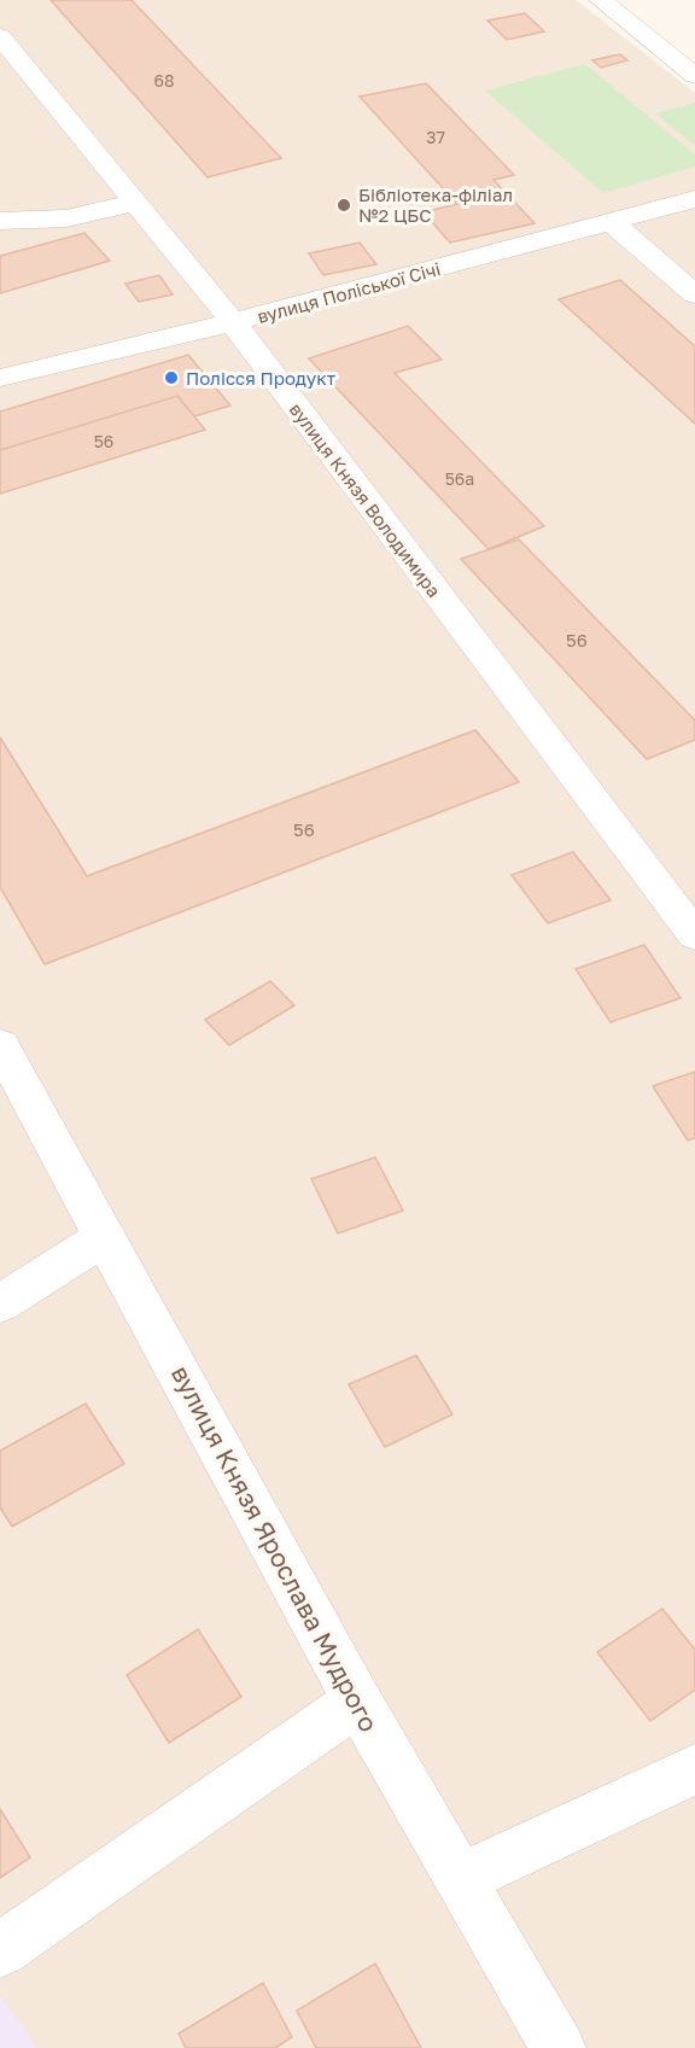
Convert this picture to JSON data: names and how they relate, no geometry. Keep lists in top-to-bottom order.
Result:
{
  "streets": {
    "street": ["вулиця Поліської Січі", "вулиця Князя Володимира", "вулиця Князя Ярослава Мудрого"]
  },
  "crossings": [
    ["вулиця Поліської Січі", "вулиця Князя Володимира"]
  ],
  "places": ["Бібліотека-філіал №2 ЦБС", "Полісся Продукт"],
  "house_numbers": [
    "68",
    "37",
    "56",
    "56а",
    "56",
    "56"
  ]
}
